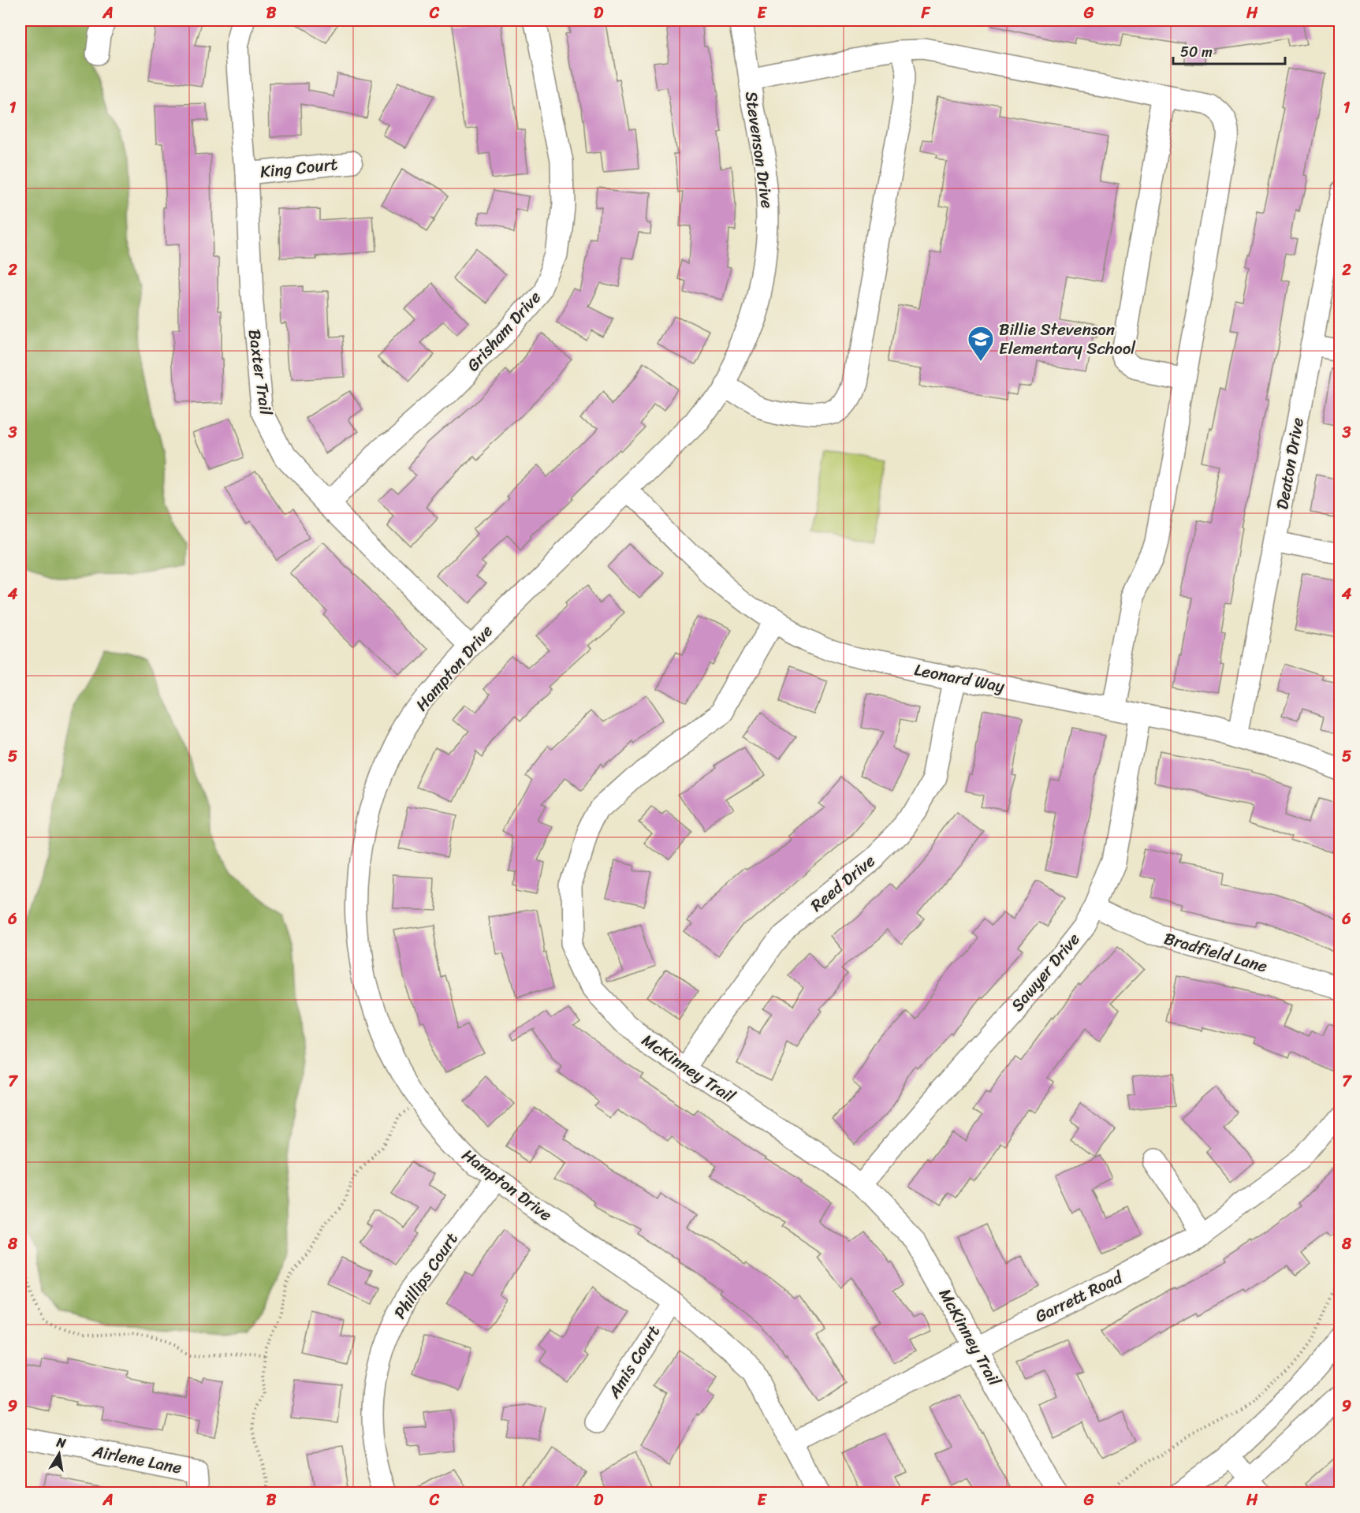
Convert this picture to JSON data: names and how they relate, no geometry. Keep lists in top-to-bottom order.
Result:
{
  "streets": {
    "street": [
      "Stevenson Drive",
      "King Court",
      "Grisham Drive",
      "Baxter Trail",
      "Deaton Drive",
      "Hampton Drive",
      "Leonard Way",
      "Reed Drive",
      "Bradfield Lane",
      "Sawyer Drive",
      "McKinney Trail",
      "Phillips Court",
      "Garrett Road",
      "Amis Court",
      "Airlene Lane"
    ]
  },
  "crossings": [
    ["Stevenson Drive", "Hampton Drive"],
    ["Stevenson Drive", "Leonard Way"],
    ["King Court", "Baxter Trail"],
    ["Grisham Drive", "Baxter Trail"],
    ["Baxter Trail", "Hampton Drive"],
    ["Deaton Drive", "Leonard Way"],
    ["Hampton Drive", "Leonard Way"],
    ["Hampton Drive", "Phillips Court"],
    ["Hampton Drive", "Garrett Road"],
    ["Hampton Drive", "Amis Court"],
    ["Leonard Way", "Reed Drive"],
    ["Leonard Way", "Sawyer Drive"],
    ["Leonard Way", "McKinney Trail"],
    ["Reed Drive", "McKinney Trail"],
    ["Bradfield Lane", "Sawyer Drive"],
    ["Sawyer Drive", "McKinney Trail"],
    ["McKinney Trail", "Garrett Road"]
  ],
  "places": {
    "school or university": ["Billie Stevenson Elementary School"]
  },
  "scale_bar": "50 m",
  "north": "top",
  "grid": {
    "columns": [
      "A",
      "B",
      "C",
      "D",
      "E",
      "F",
      "G",
      "H"
    ],
    "rows": [
      "1",
      "2",
      "3",
      "4",
      "5",
      "6",
      "7",
      "8",
      "9"
    ]
  }
}
